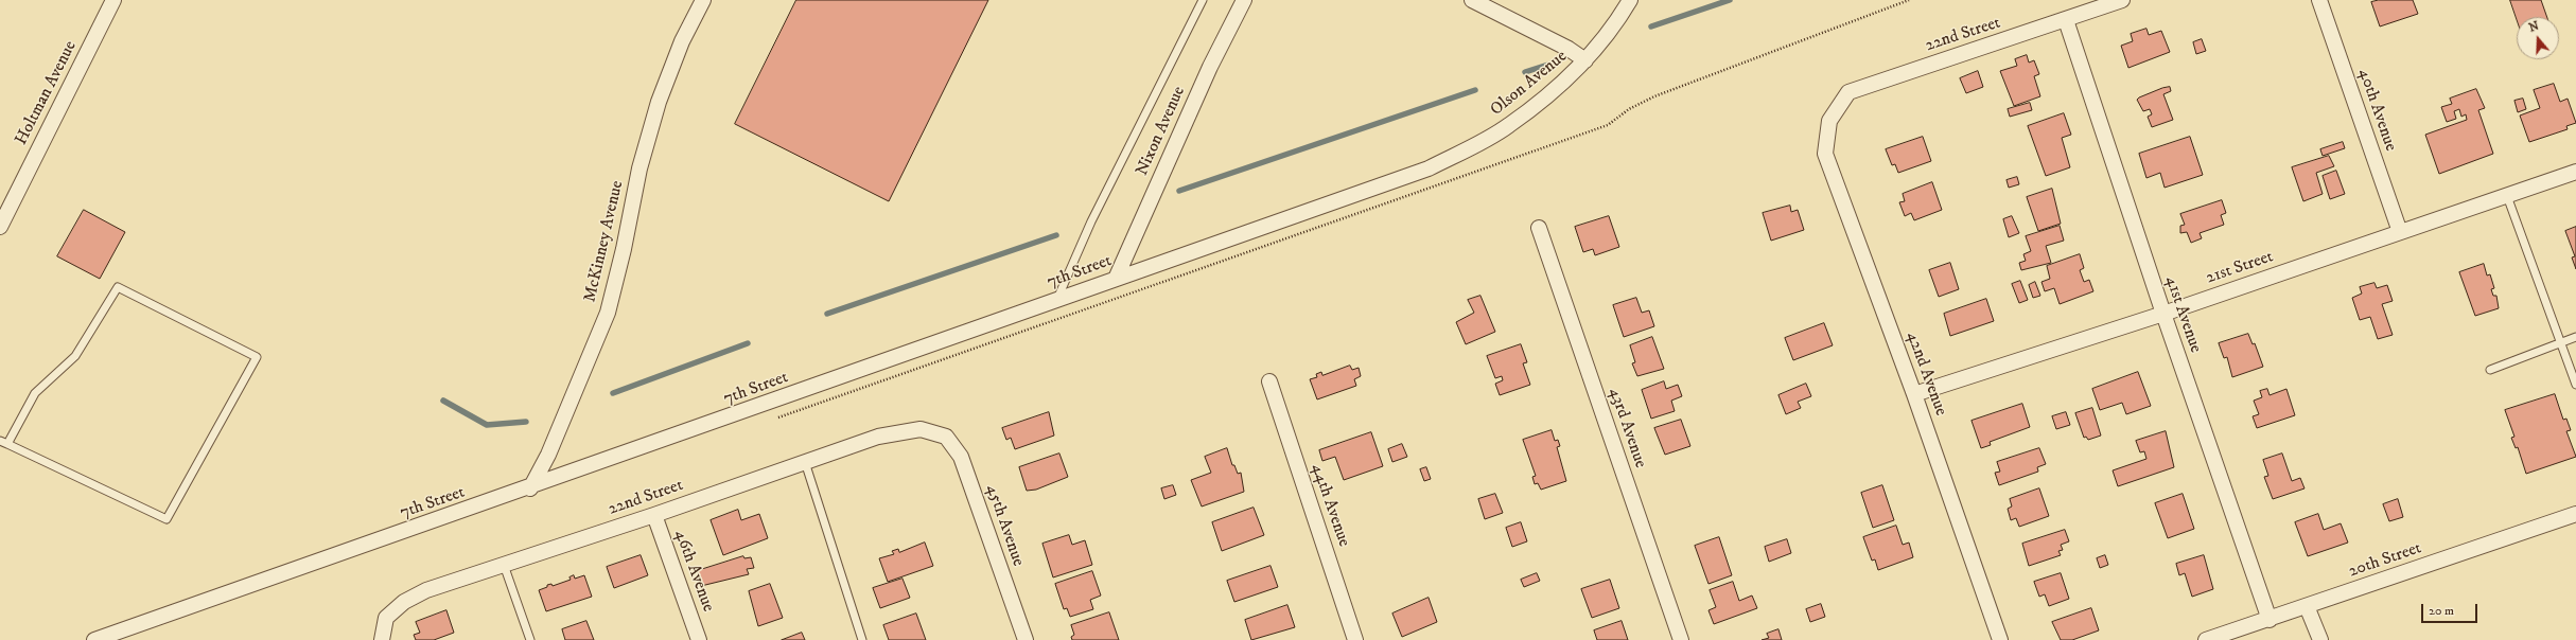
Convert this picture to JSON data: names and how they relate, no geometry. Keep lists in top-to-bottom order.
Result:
{
  "streets": {
    "street": [
      "22nd Street",
      "Olson Avenue",
      "Holtman Avenue",
      "40th Avenue",
      "Nixon Avenue",
      "McKinney Avenue",
      "21st Street",
      "7th Street",
      "41st Avenue",
      "42nd Avenue",
      "43rd Avenue",
      "44th Avenue",
      "45th Avenue",
      "20th Street",
      "46th Avenue"
    ]
  },
  "crossings": [
    ["22nd Street", "41st Avenue"],
    ["22nd Street", "42nd Avenue"],
    ["22nd Street", "45th Avenue"],
    ["22nd Street", "46th Avenue"],
    ["Olson Avenue", "7th Street"],
    ["40th Avenue", "21st Street"],
    ["Nixon Avenue", "7th Street"],
    ["McKinney Avenue", "7th Street"],
    ["21st Street", "41st Avenue"],
    ["21st Street", "42nd Avenue"],
    ["41st Avenue", "20th Street"]
  ],
  "scale_bar": "20 m",
  "north": "top"
}
